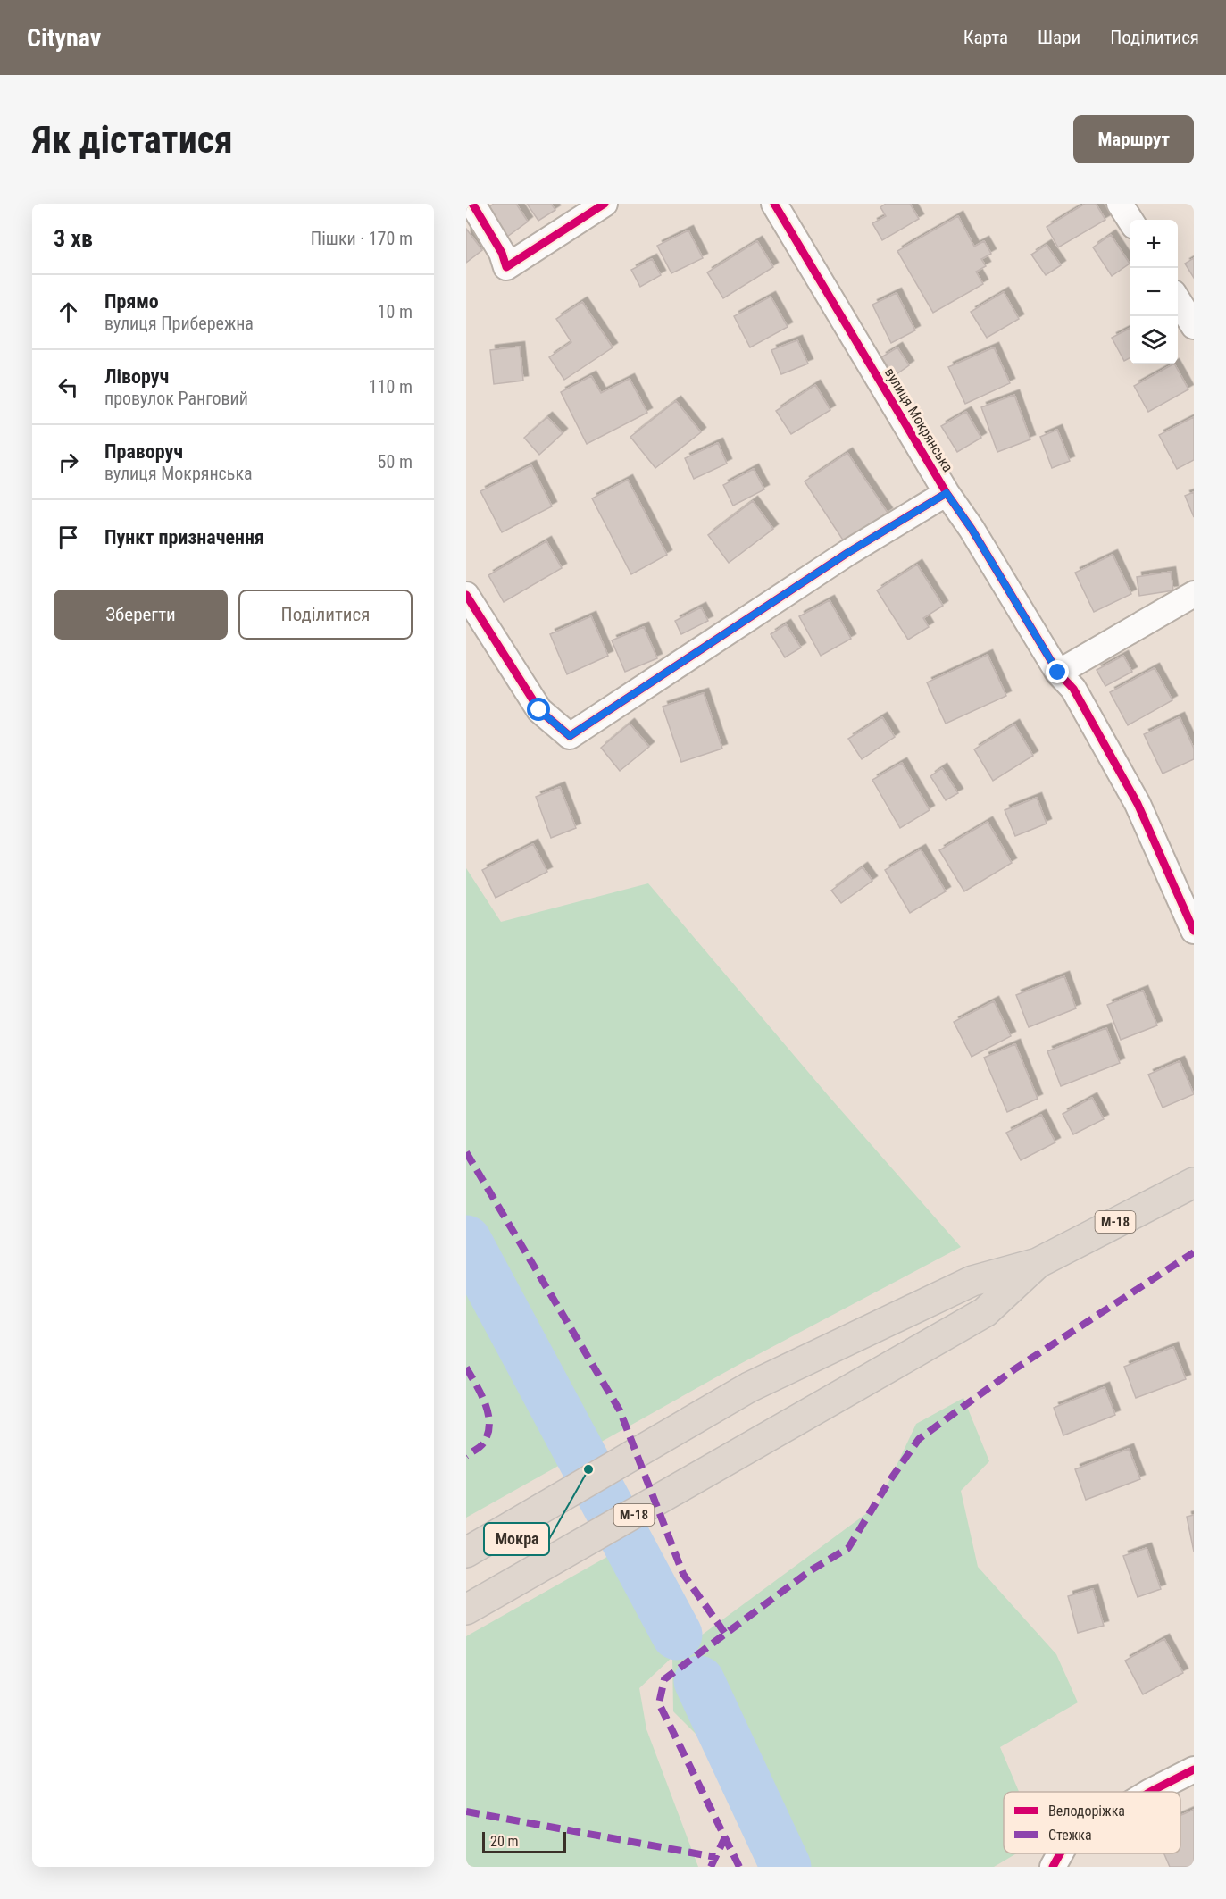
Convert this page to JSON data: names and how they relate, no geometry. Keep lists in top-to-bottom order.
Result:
{
  "streets": {
    "highway": ["М-18"],
    "street": ["вулиця Мокрянська"]
  },
  "places": ["Мокра"],
  "legend": ["Велодоріжка", "Стежка"],
  "scale_bar": "20 m",
  "page": {
    "header": "Citynav",
    "nav": ["Карта", "Шари", "Поділитися"],
    "buttons": [
      "Маршрут",
      ["Зберегти", "Поділитися"]
    ],
    "title": "Як дістатися",
    "heading": ["3 хв", "Пішки · 170 m"],
    "map_buttons": ["+", "−"],
    "list": [
      ["Прямо", "вулиця Прибережна", "10 m"],
      ["Ліворуч", "провулок Ранговий", "110 m"],
      ["Праворуч", "вулиця Мокрянська", "50 m"],
      "Пункт призначення"
    ],
    "scale": "20 m"
  }
}
